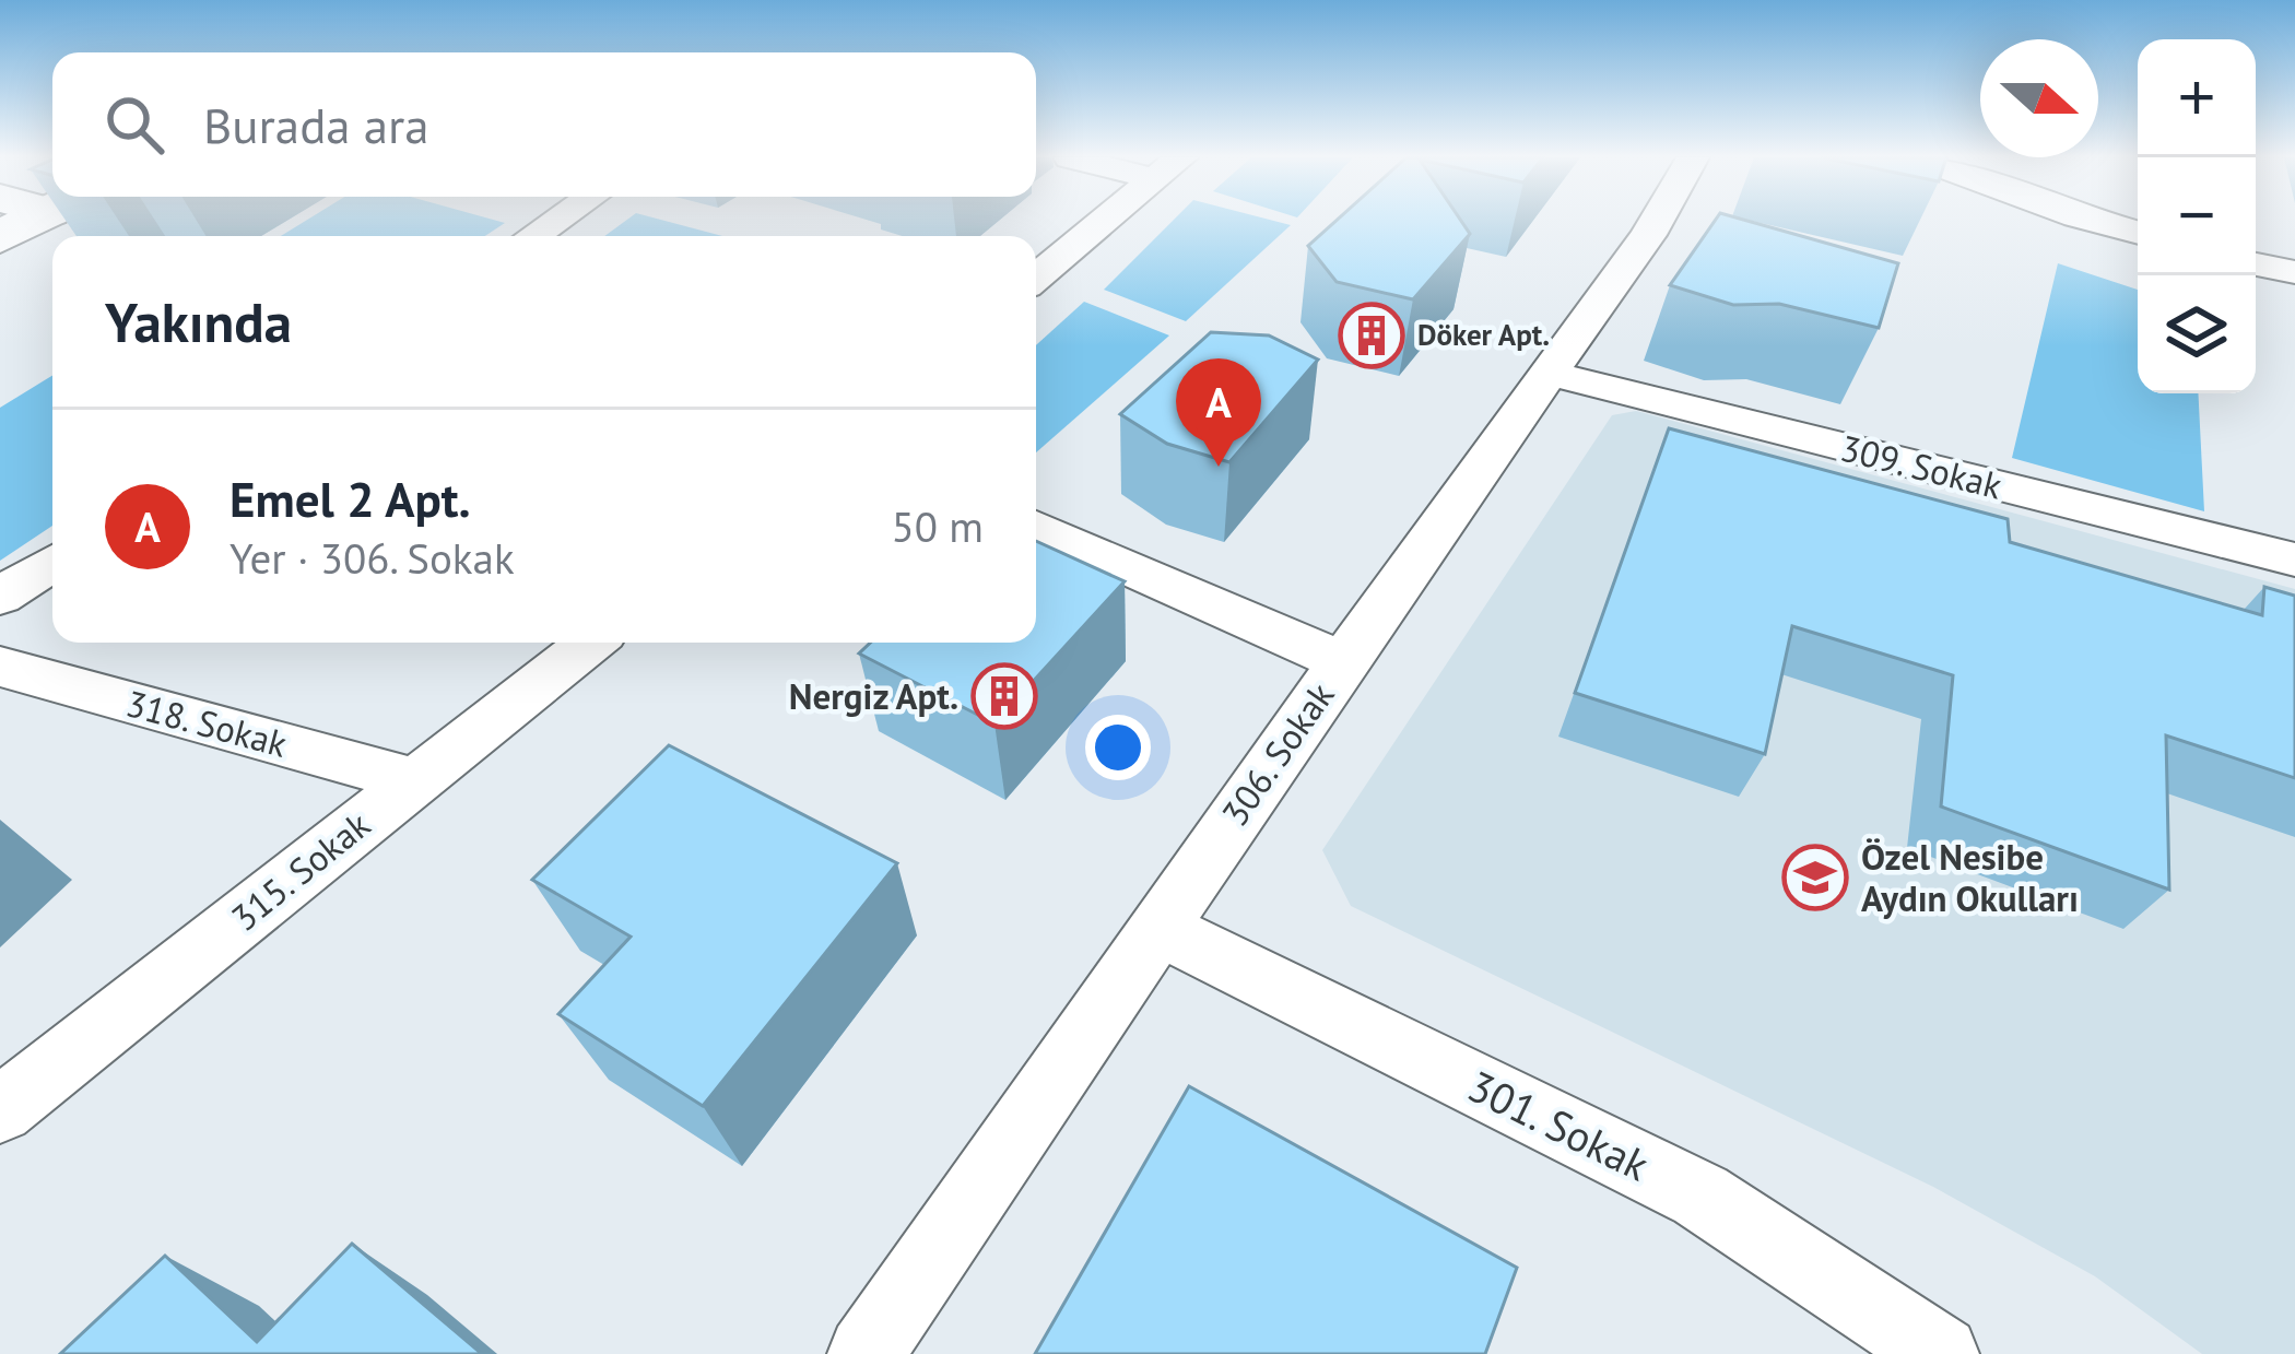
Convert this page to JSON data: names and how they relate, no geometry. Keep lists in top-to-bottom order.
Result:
{
  "streets": {
    "street": [
      "309. Sokak",
      "318. Sokak",
      "306. Sokak",
      "315. Sokak",
      "301. Sokak"
    ]
  },
  "crossings": [
    ["309. Sokak", "306. Sokak"],
    ["318. Sokak", "315. Sokak"],
    ["306. Sokak", "301. Sokak"]
  ],
  "places": {
    "building": ["Döker Apt.", "Nergiz Apt."],
    "school or university": ["Özel Nesibe Aydın Okulları"]
  },
  "north": "right",
  "page": {
    "map_buttons": ["+", "−"],
    "search": "Burada ara",
    "heading": "Yakında",
    "pins": "A",
    "list": [
      {
        "mark": "A",
        "name": "Emel 2 Apt.",
        "note": "Yer · 306. Sokak",
        "value": "50 m"
      }
    ]
  }
}
